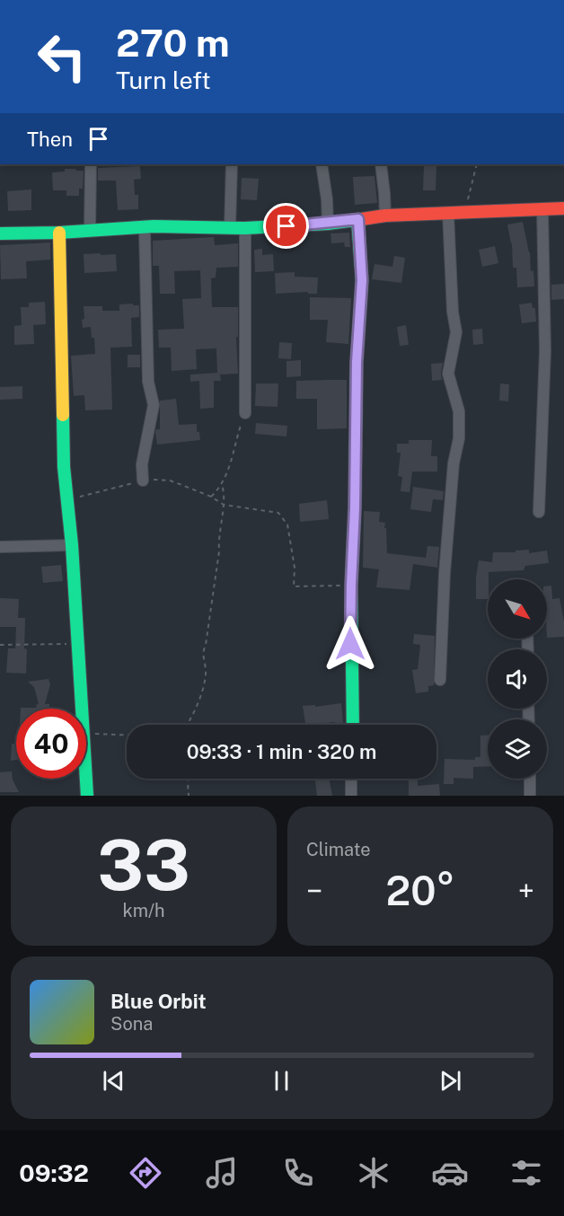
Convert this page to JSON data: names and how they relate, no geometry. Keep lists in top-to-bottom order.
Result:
{
  "north": "bottom right",
  "page": {
    "turn": ["270 m", "Turn left"],
    "then": "Then",
    "limit": "40",
    "trip": "09:33 · 1 min · 320 m",
    "tile": [
      ["33", "km/h"],
      "Climate"
    ],
    "heat": ["−", "20°", "+"],
    "song": ["Blue Orbit", "Sona"],
    "tabs": "09:32"
  }
}
